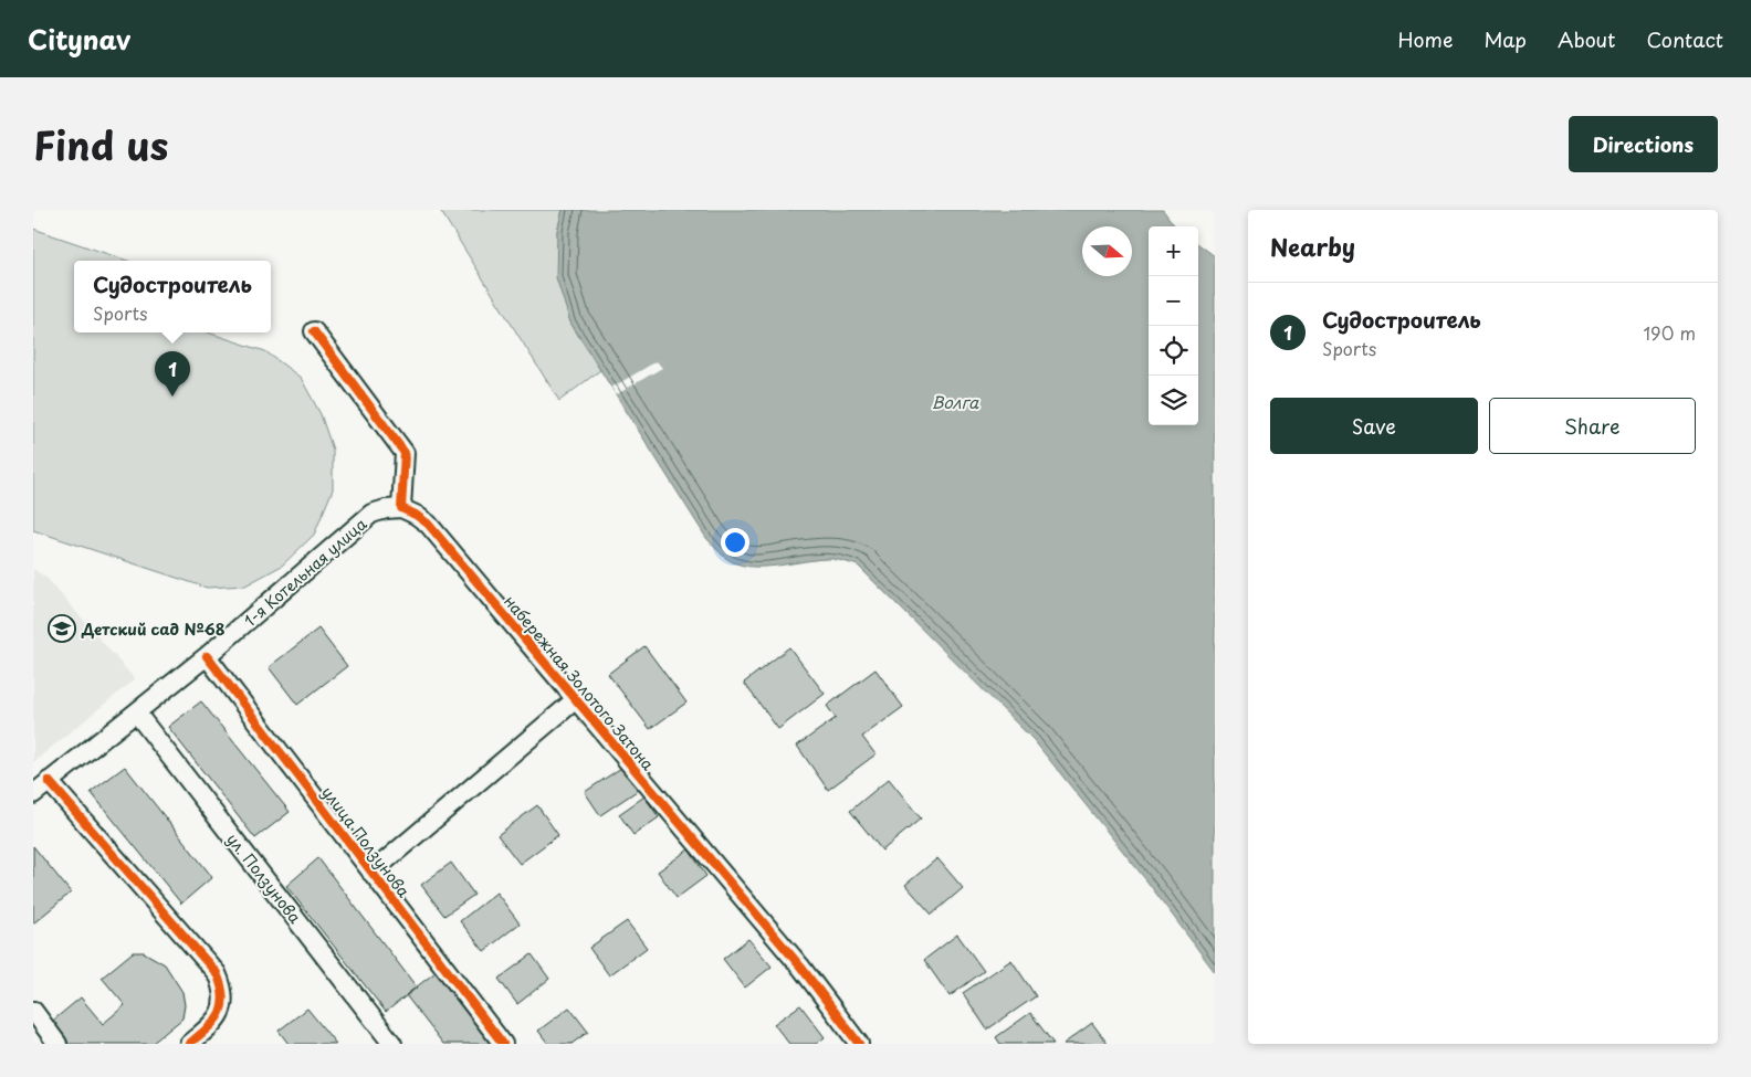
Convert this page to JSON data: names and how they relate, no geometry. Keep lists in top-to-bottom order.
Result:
{
  "streets": {
    "street": [
      "1-я Котельная улица",
      "набережная Золотого Затона",
      "улица Ползунова",
      "ул. Ползунова"
    ]
  },
  "crossings": [
    ["1-я Котельная улица", "набережная Золотого Затона"],
    ["1-я Котельная улица", "улица Ползунова"],
    ["1-я Котельная улица", "ул. Ползунова"]
  ],
  "water": ["Волга"],
  "places": {
    "school or university": ["Детский сад №68"]
  },
  "north": "right",
  "page": {
    "header": "Citynav",
    "nav": [
      "Home",
      "Map",
      "About",
      "Contact"
    ],
    "title": "Find us",
    "buttons": [
      "Directions",
      ["Save", "Share"]
    ],
    "heading": "Nearby",
    "map_buttons": ["+", "−"],
    "popup": ["Судостроитель", "Sports"],
    "list": [
      {
        "mark": "1",
        "name": "Судостроитель",
        "note": "Sports",
        "value": "190 m"
      }
    ],
    "pins": "1"
  }
}
